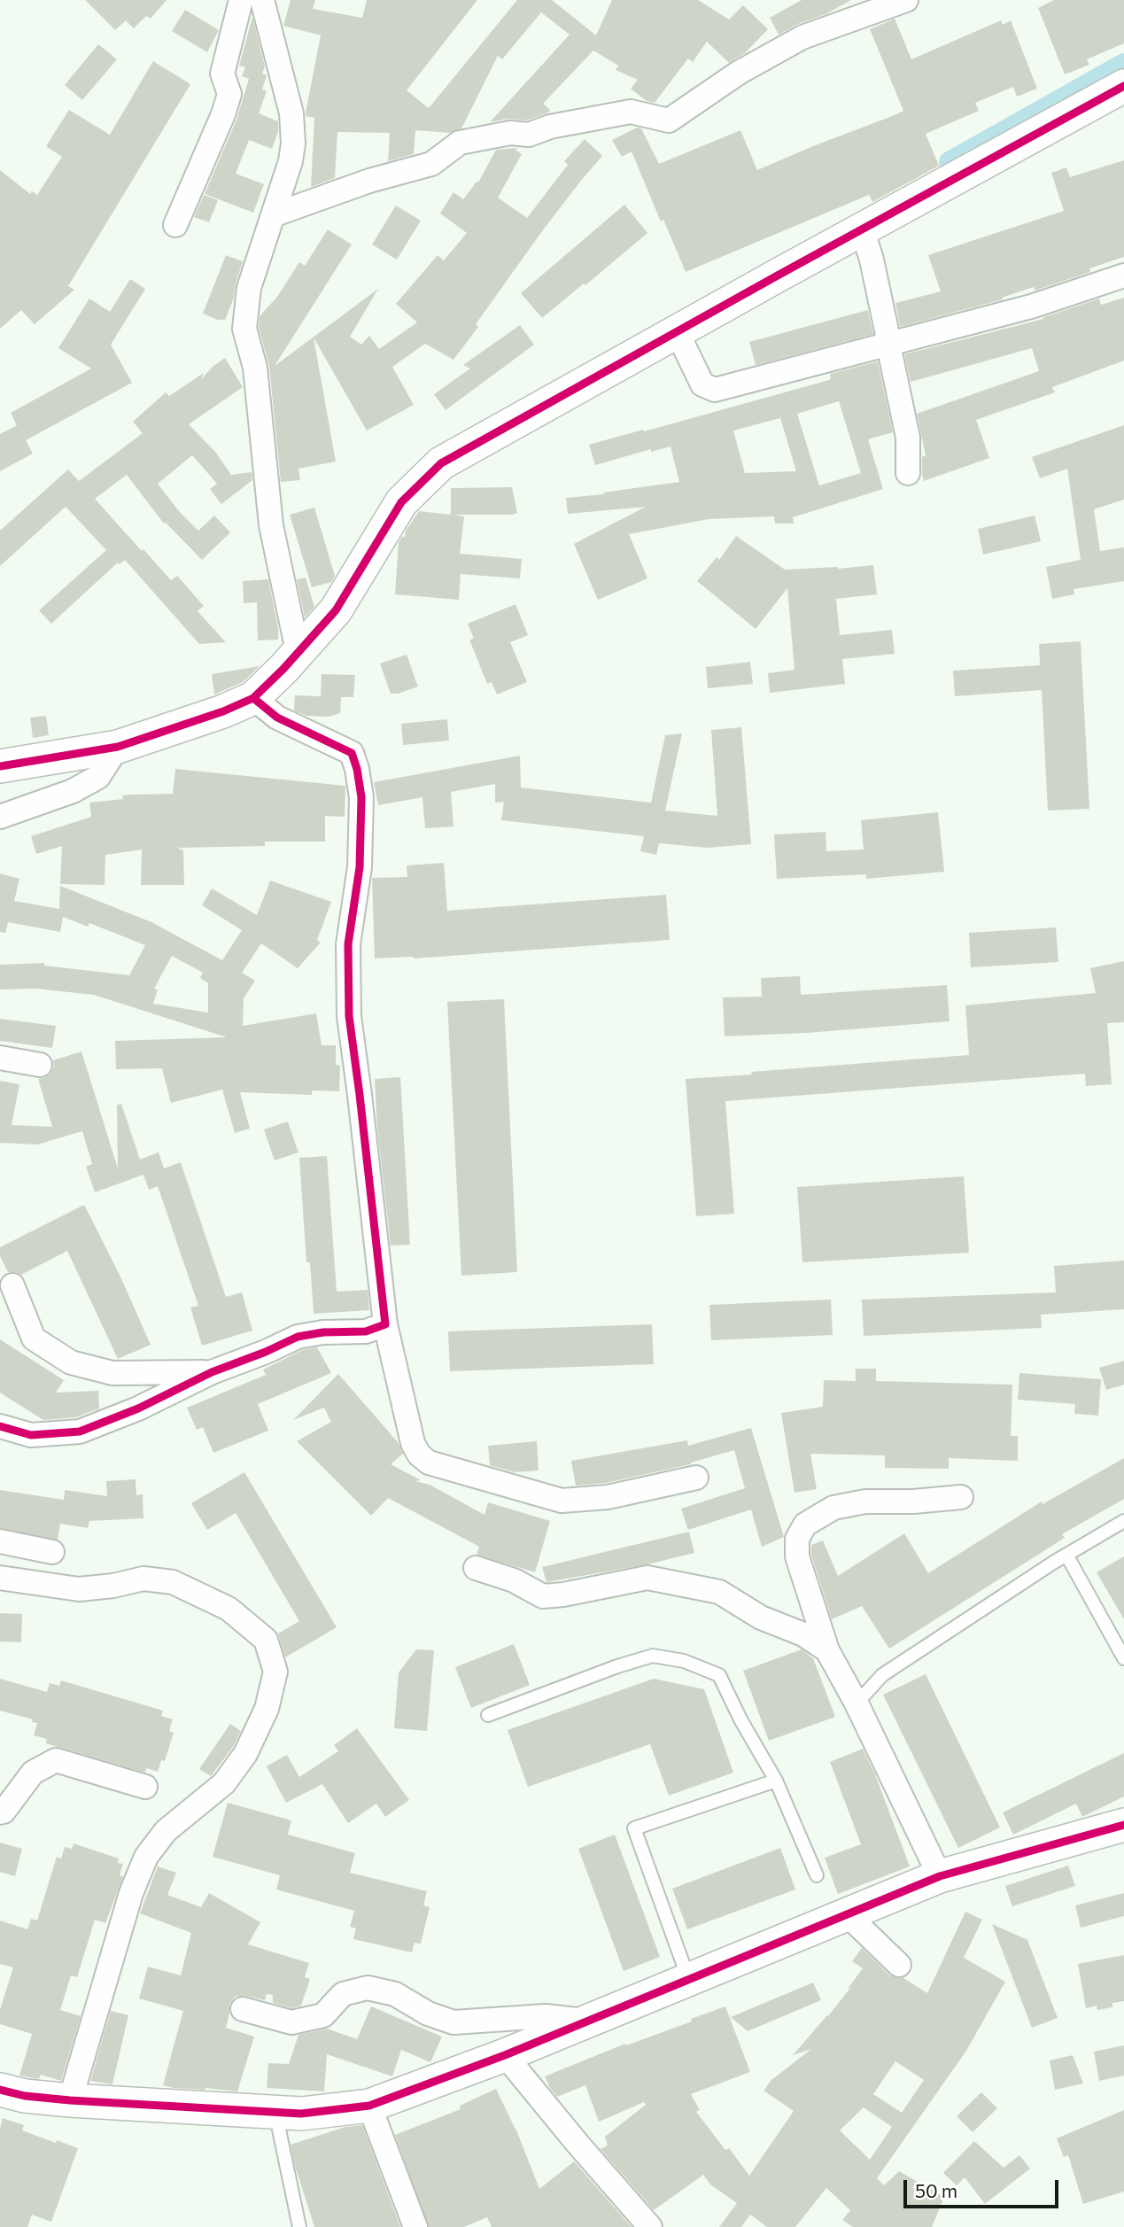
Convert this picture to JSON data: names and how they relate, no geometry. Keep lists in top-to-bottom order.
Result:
{
  "scale_bar": "50 m"
}
